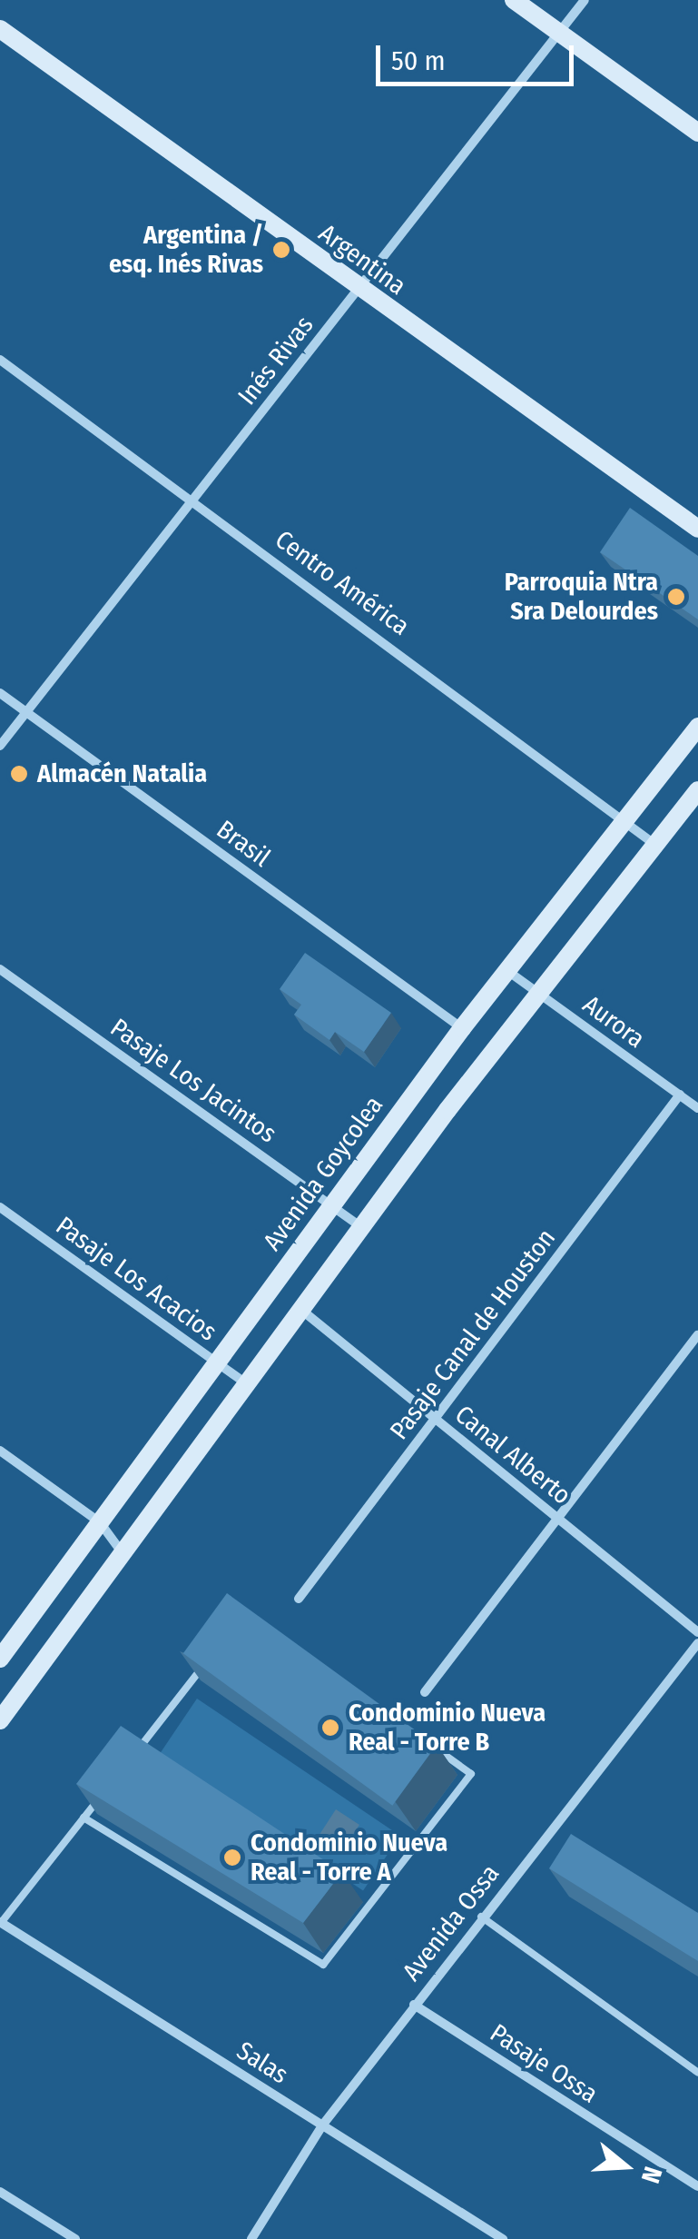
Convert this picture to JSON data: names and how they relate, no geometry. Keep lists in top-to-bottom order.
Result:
{
  "streets": {
    "street": [
      "Argentina",
      "Inés Rivas",
      "Centro América",
      "Brasil",
      "Aurora",
      "Pasaje Los Jacintos",
      "Avenida Goycolea",
      "Pasaje Los Acacios",
      "Pasaje Canal de Houston",
      "Canal Alberto",
      "Avenida Ossa",
      "Salas",
      "Pasaje Ossa"
    ]
  },
  "crossings": [
    ["Argentina", "Inés Rivas"],
    ["Inés Rivas", "Centro América"],
    ["Inés Rivas", "Brasil"],
    ["Centro América", "Avenida Goycolea"],
    ["Brasil", "Avenida Goycolea"],
    ["Aurora", "Avenida Goycolea"],
    ["Aurora", "Pasaje Canal de Houston"],
    ["Pasaje Los Jacintos", "Avenida Goycolea"],
    ["Avenida Goycolea", "Pasaje Los Acacios"],
    ["Pasaje Canal de Houston", "Canal Alberto"],
    ["Avenida Ossa", "Salas"],
    ["Avenida Ossa", "Pasaje Ossa"]
  ],
  "places": [
    "Argentina / esq. Inés Rivas",
    "Parroquia Ntra Sra Delourdes",
    "Almacén Natalia",
    "Condominio Nueva Real - Torre B",
    "Condominio Nueva Real - Torre A"
  ],
  "scale_bar": "50 m",
  "north": "right"
}
